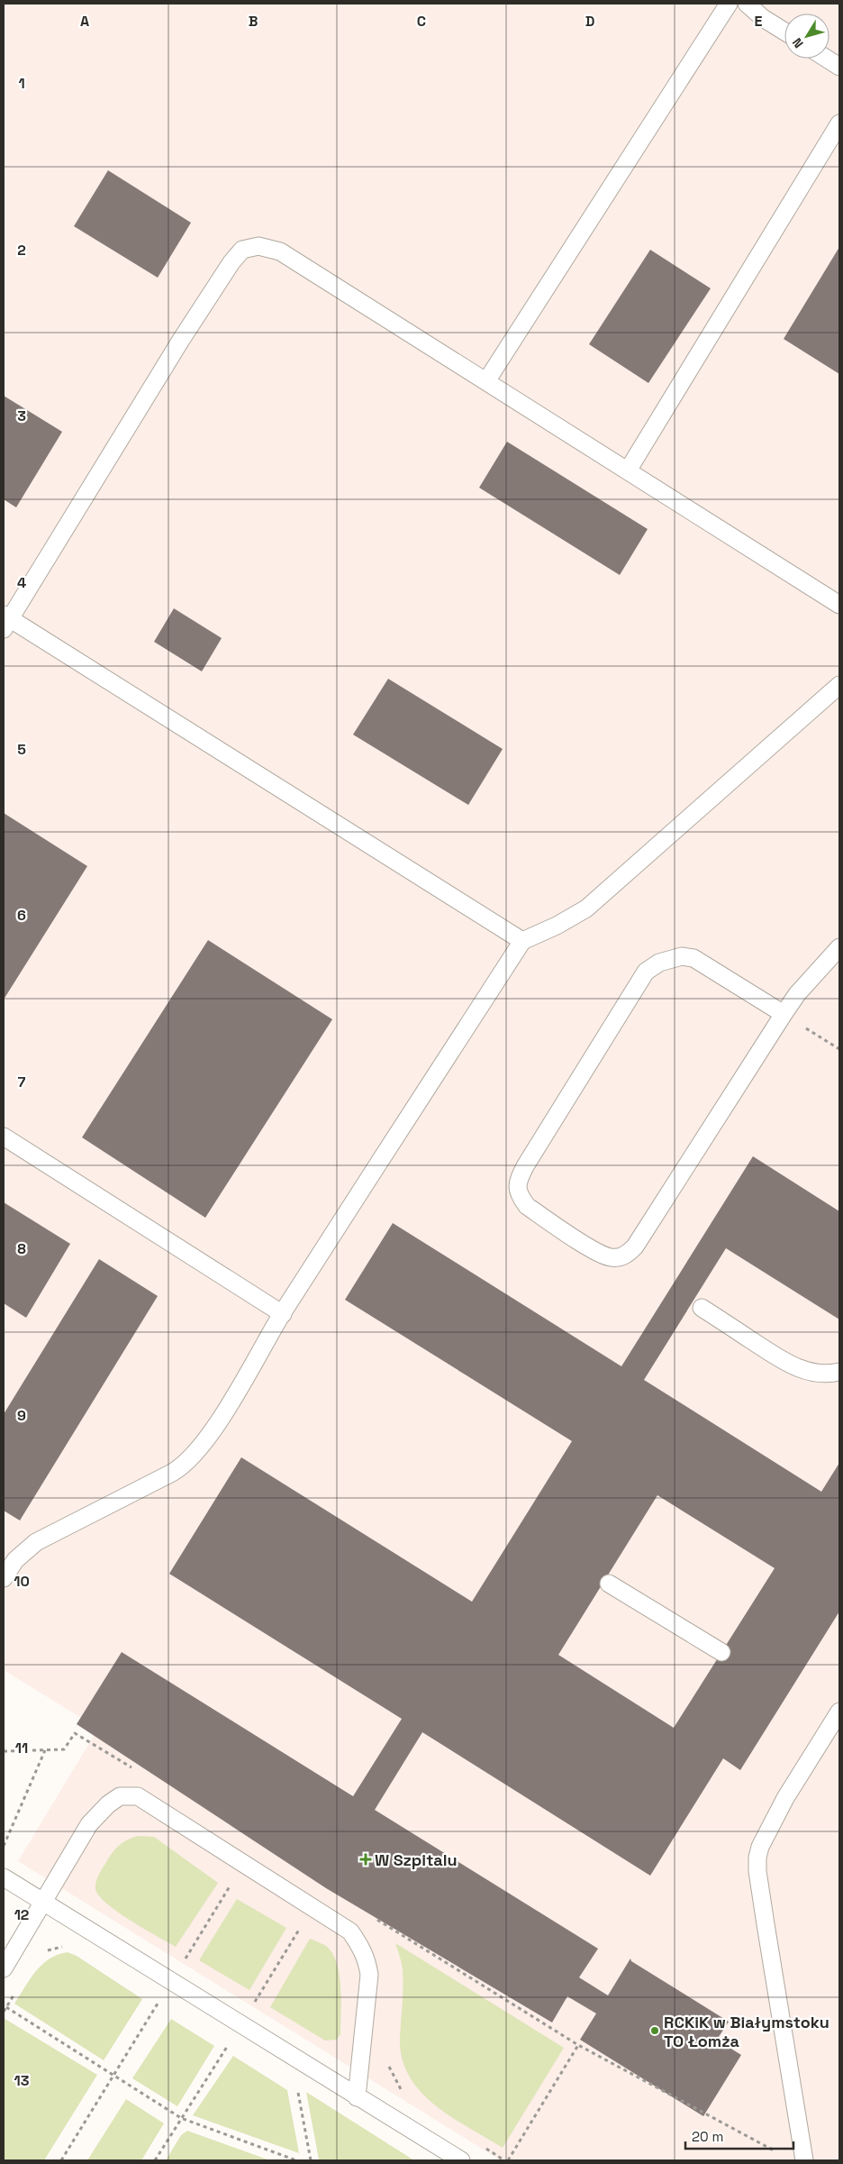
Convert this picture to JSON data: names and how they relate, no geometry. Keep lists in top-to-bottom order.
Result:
{
  "places": {
    "health": ["W Szpitalu"],
    "other": ["RCKiK w Białymstoku TO Łomża"]
  },
  "scale_bar": "20 m",
  "north": "bottom left",
  "grid": {
    "columns": [
      "A",
      "B",
      "C",
      "D",
      "E"
    ],
    "rows": [
      "1",
      "2",
      "3",
      "4",
      "5",
      "6",
      "7",
      "8",
      "9",
      "10",
      "11",
      "12",
      "13"
    ]
  }
}
